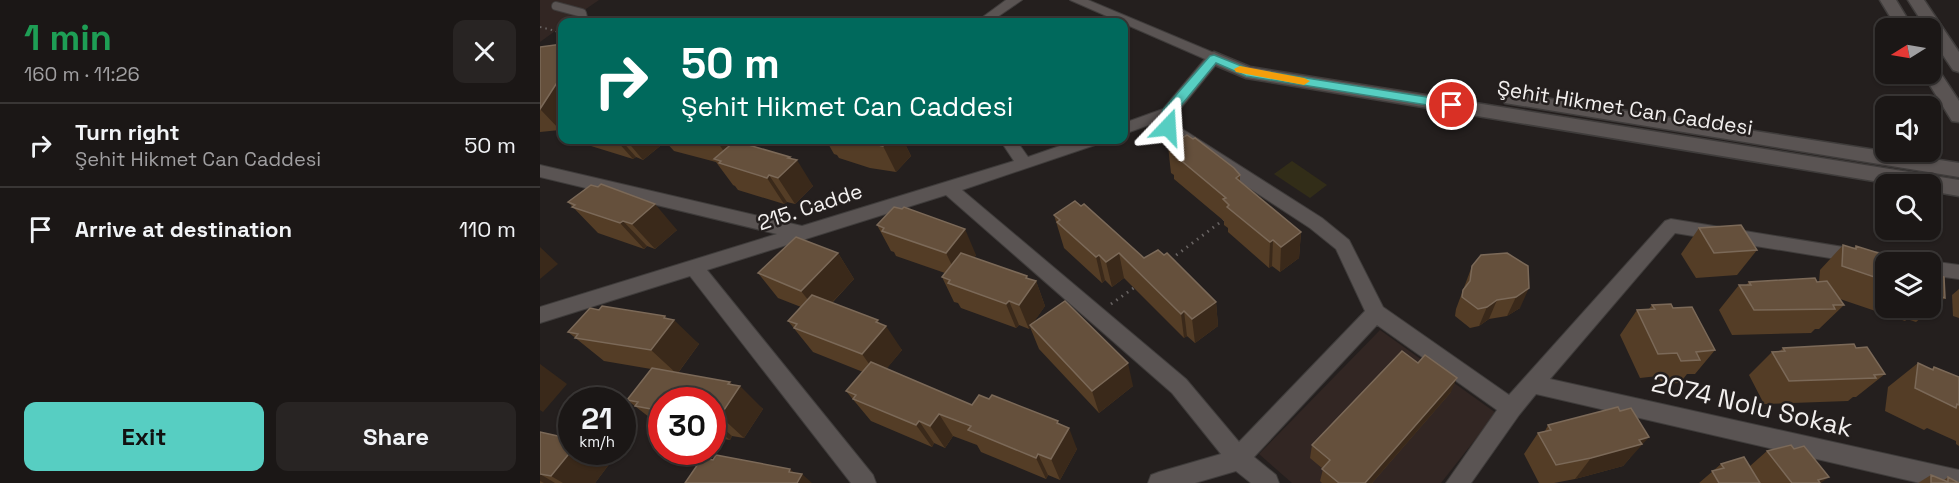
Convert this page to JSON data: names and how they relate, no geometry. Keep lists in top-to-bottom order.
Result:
{
  "streets": {
    "street": ["Şehit Hikmet Can Caddesi", "215. Cadde", "2074 Nolu Sokak"]
  },
  "north": "left",
  "page": {
    "heading": ["1 min", "160 m · 11:26"],
    "turn": ["50 m", "Şehit Hikmet Can Caddesi"],
    "list": [
      {
        "name": "Turn right",
        "note": "Şehit Hikmet Can Caddesi",
        "value": "50 m"
      },
      {
        "name": "Arrive at destination",
        "value": "110 m"
      }
    ],
    "speed": "21 km/h",
    "limit": "30",
    "buttons": ["Exit", "Share"]
  }
}
